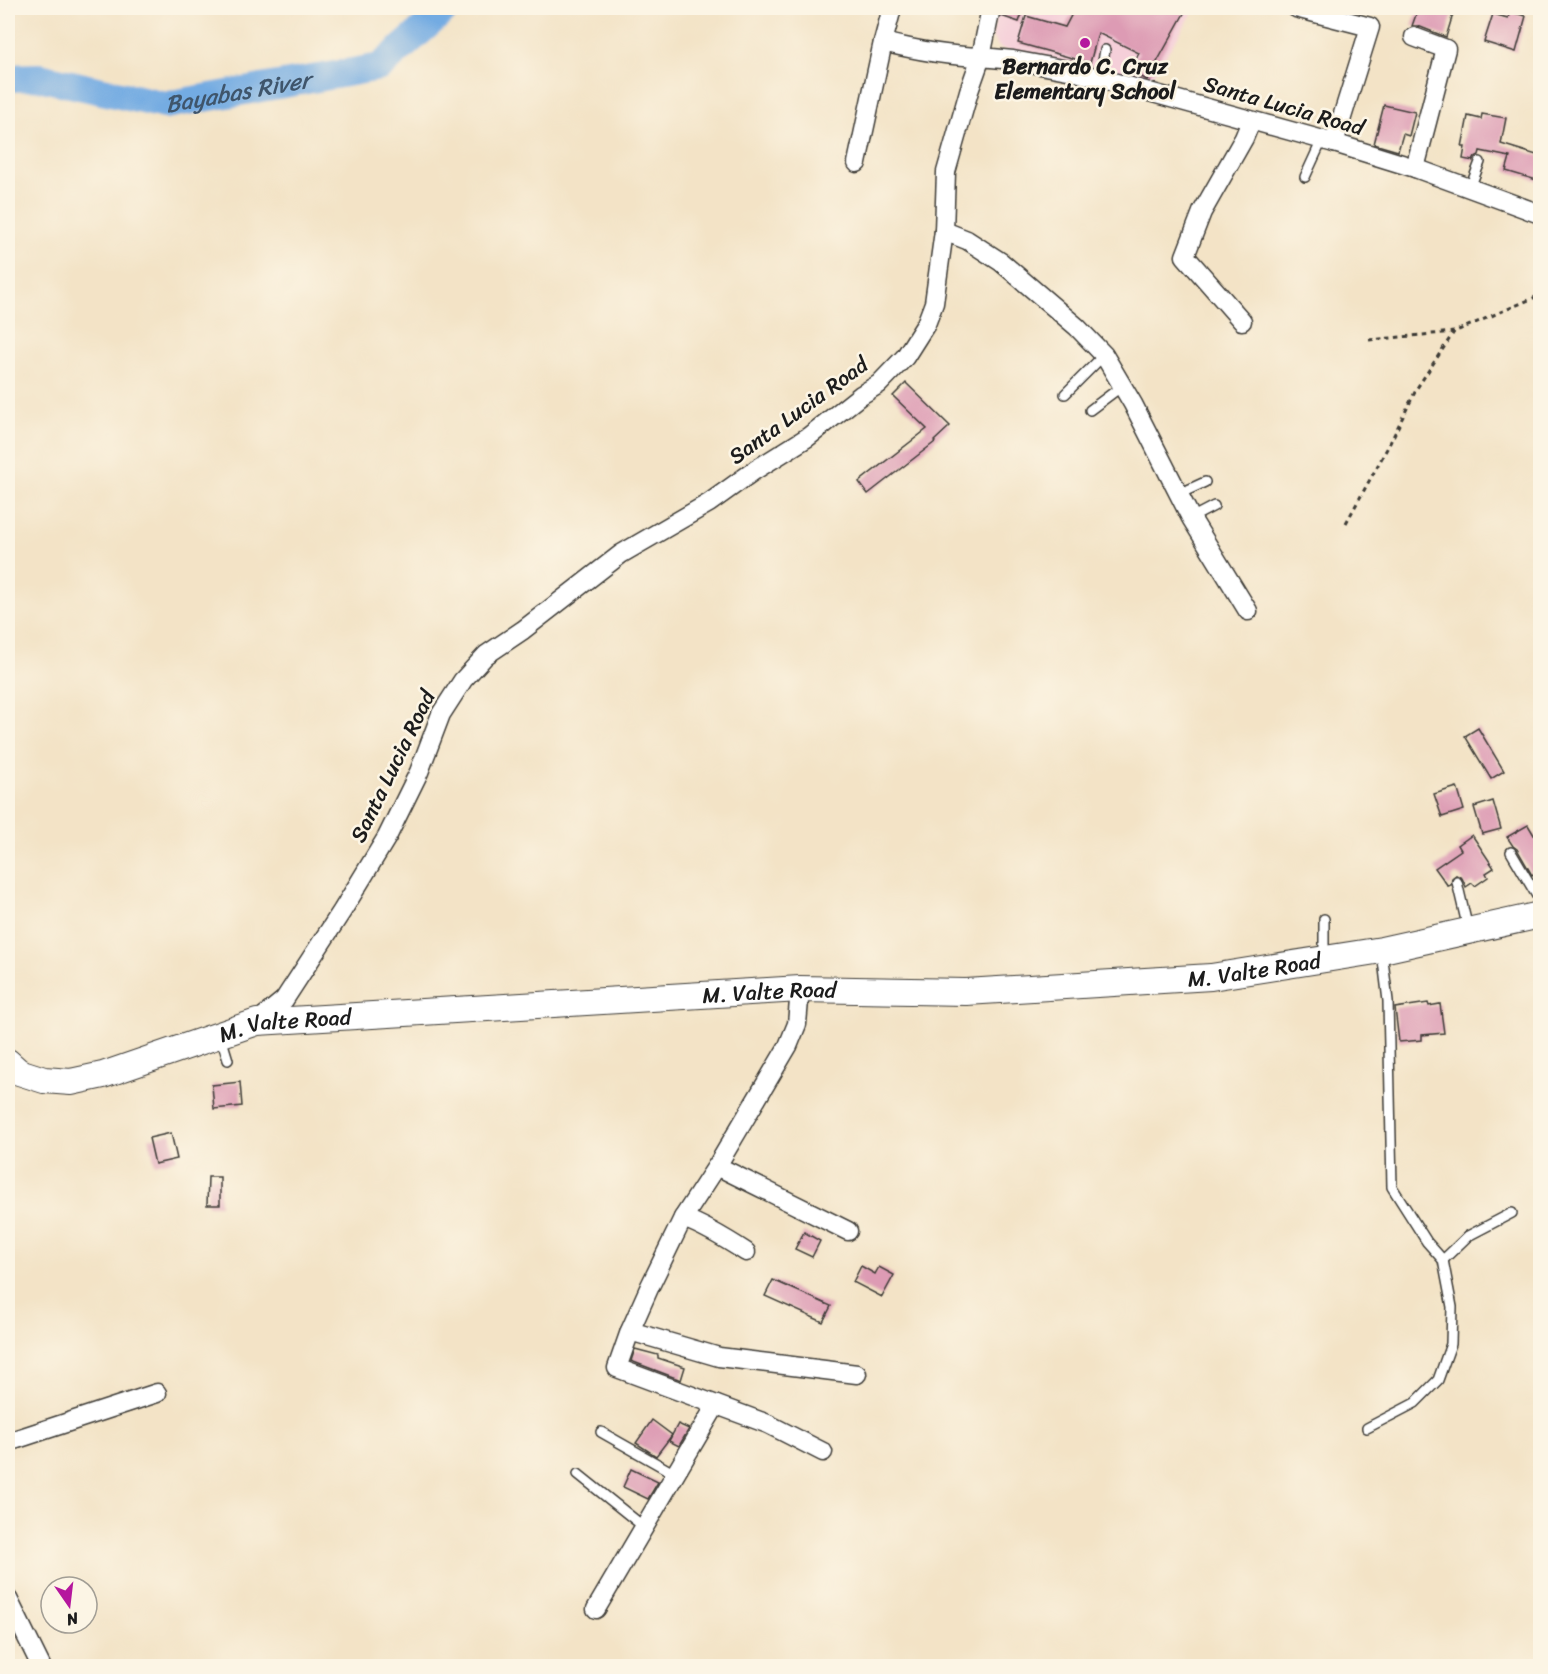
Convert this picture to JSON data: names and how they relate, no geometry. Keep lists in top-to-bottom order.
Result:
{
  "streets": {
    "main road": ["M. Valte Road"],
    "street": ["Santa Lucia Road"]
  },
  "crossings": [
    ["Santa Lucia Road", "M. Valte Road"]
  ],
  "water": ["Bayabas River"],
  "places": ["Bernardo C. Cruz Elementary School"],
  "north": "bottom"
}
